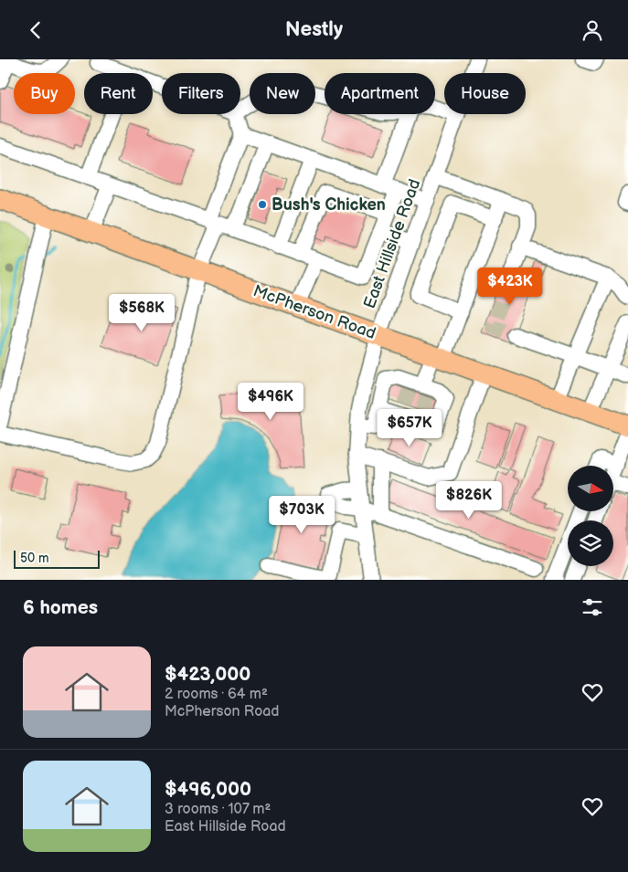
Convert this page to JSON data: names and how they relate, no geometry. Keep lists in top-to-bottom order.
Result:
{
  "streets": {
    "main road": ["McPherson Road"],
    "street": ["East Hillside Road"]
  },
  "crossings": [
    ["East Hillside Road", "McPherson Road"]
  ],
  "places": ["Bush's Chicken"],
  "scale_bar": "50 m",
  "north": "right",
  "page": {
    "header": "Nestly",
    "chip": [
      "Buy",
      "Rent",
      "Filters",
      "New",
      "Apartment",
      "House"
    ],
    "price": [
      "$423K",
      "$568K",
      "$496K",
      "$657K",
      "$826K",
      "$703K"
    ],
    "scale": "50 m",
    "heading": "6 homes",
    "list": [
      {
        "name": "$423,000",
        "note": "2 rooms · 64 m² · McPherson Road"
      },
      {
        "name": "$496,000",
        "note": "3 rooms · 107 m² · East Hillside Road"
      }
    ]
  }
}
